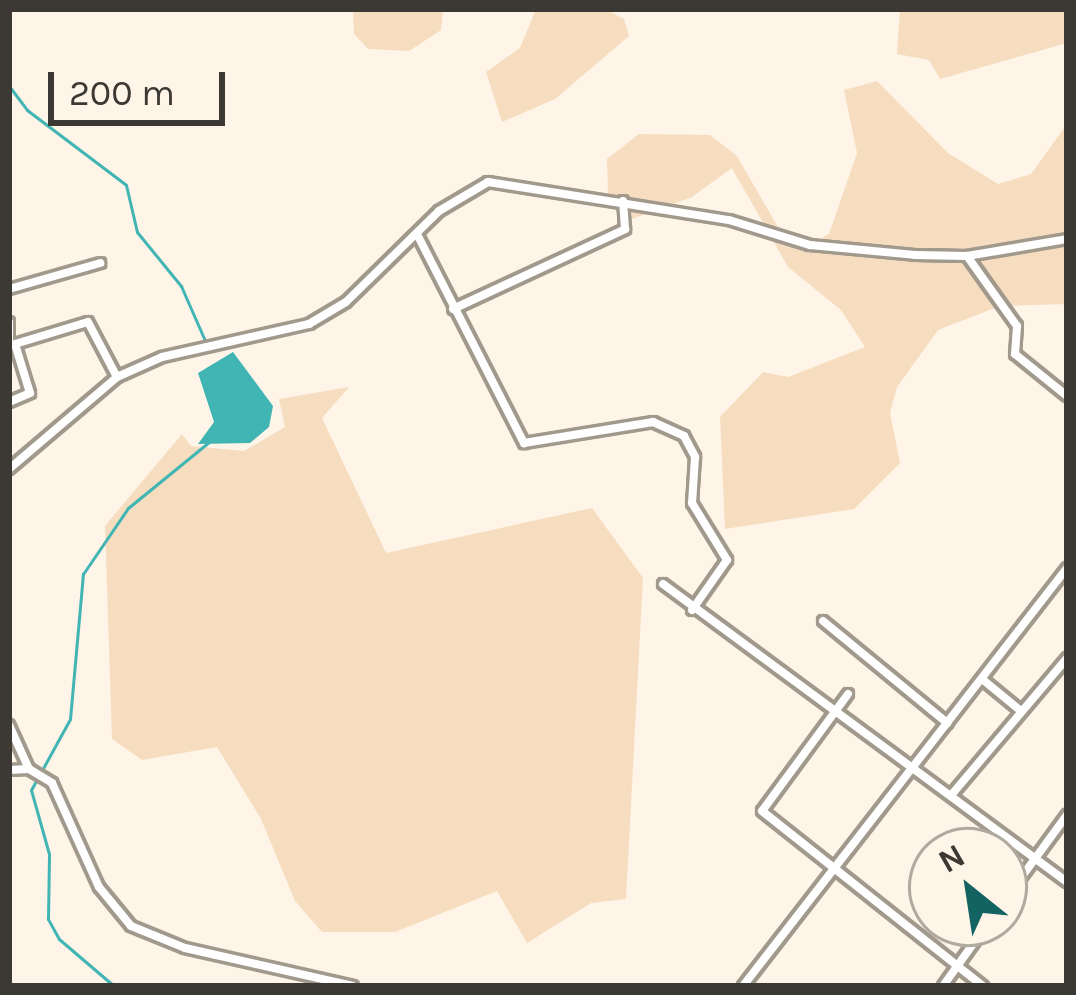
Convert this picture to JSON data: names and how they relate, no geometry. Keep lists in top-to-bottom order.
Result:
{
  "scale_bar": "200 m",
  "north": "top left"
}
